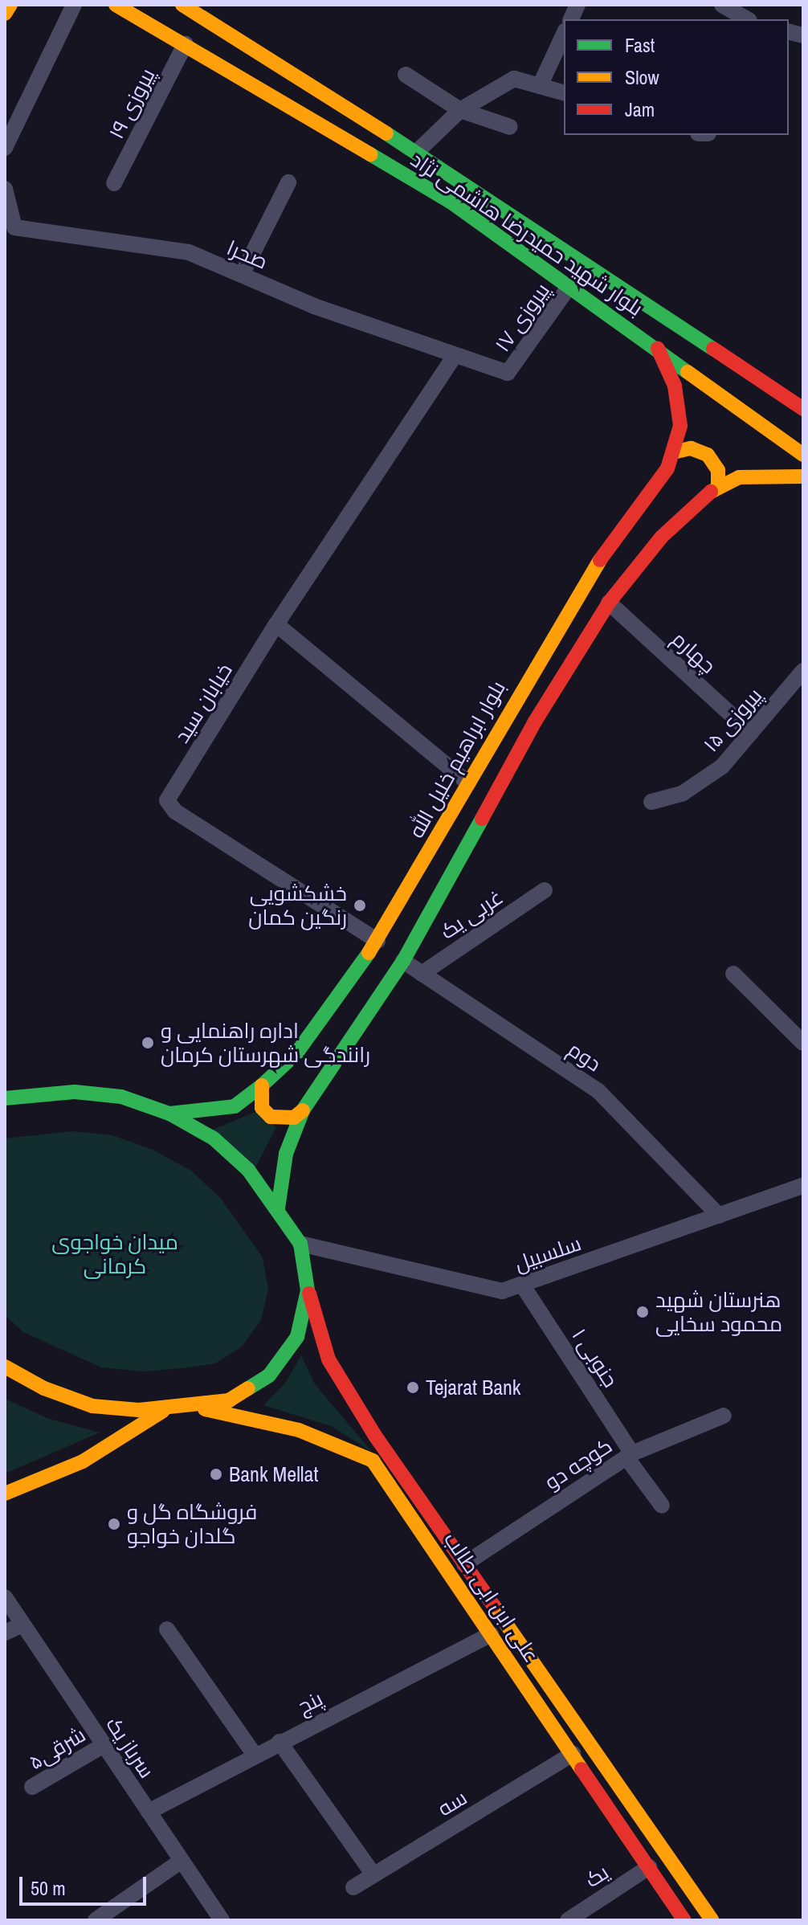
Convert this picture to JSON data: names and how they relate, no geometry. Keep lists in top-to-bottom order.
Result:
{
  "streets": {
    "main road": ["بلوار شهید حمیدرضا هاشمی نژاد", "بلوار ابراهیم خلیل الله", "علی ابن ابی طالب"],
    "street": [
      "پیروزی ۱۹",
      "صحرا",
      "پیروزی ۱۷",
      "چهارم",
      "خیابان سید",
      "پیروزی ۱۵",
      "غربی یک",
      "دوم",
      "سلسبیل",
      "جنوبی ۱",
      "کوچه دو",
      "پنج",
      "سرباز یک",
      "شرقی۵",
      "سه",
      "یک"
    ]
  },
  "crossings": [
    ["پیروزی ۱۹", "بلوار شهید حمیدرضا هاشمی نژاد"],
    ["بلوار شهید حمیدرضا هاشمی نژاد", "پیروزی ۱۷"],
    ["بلوار شهید حمیدرضا هاشمی نژاد", "بلوار ابراهیم خلیل الله"],
    ["صحرا", "پیروزی ۱۷"],
    ["چهارم", "پیروزی ۱۵"],
    ["خیابان سید", "بلوار ابراهیم خلیل الله"],
    ["غربی یک", "دوم"],
    ["دوم", "سلسبیل"],
    ["سلسبیل", "جنوبی ۱"],
    ["جنوبی ۱", "کوچه دو"],
    ["کوچه دو", "علی ابن ابی طالب"],
    ["علی ابن ابی طالب", "پنج"],
    ["علی ابن ابی طالب", "سه"],
    ["علی ابن ابی طالب", "یک"],
    ["پنج", "سرباز یک"],
    ["سرباز یک", "شرقی۵"]
  ],
  "parks": ["میدان خواجوی کرمانی"],
  "places": [
    "خشکشویی رنگین کمان",
    "اداره راهنمایی و رانندگی شهرستان کرمان",
    "هنرستان شهید محمود سخایی",
    "Tejarat Bank",
    "Bank Mellat",
    "فروشگاه گل و گلدان خواجو"
  ],
  "legend": ["Fast", "Slow", "Jam"],
  "scale_bar": "50 m"
}
